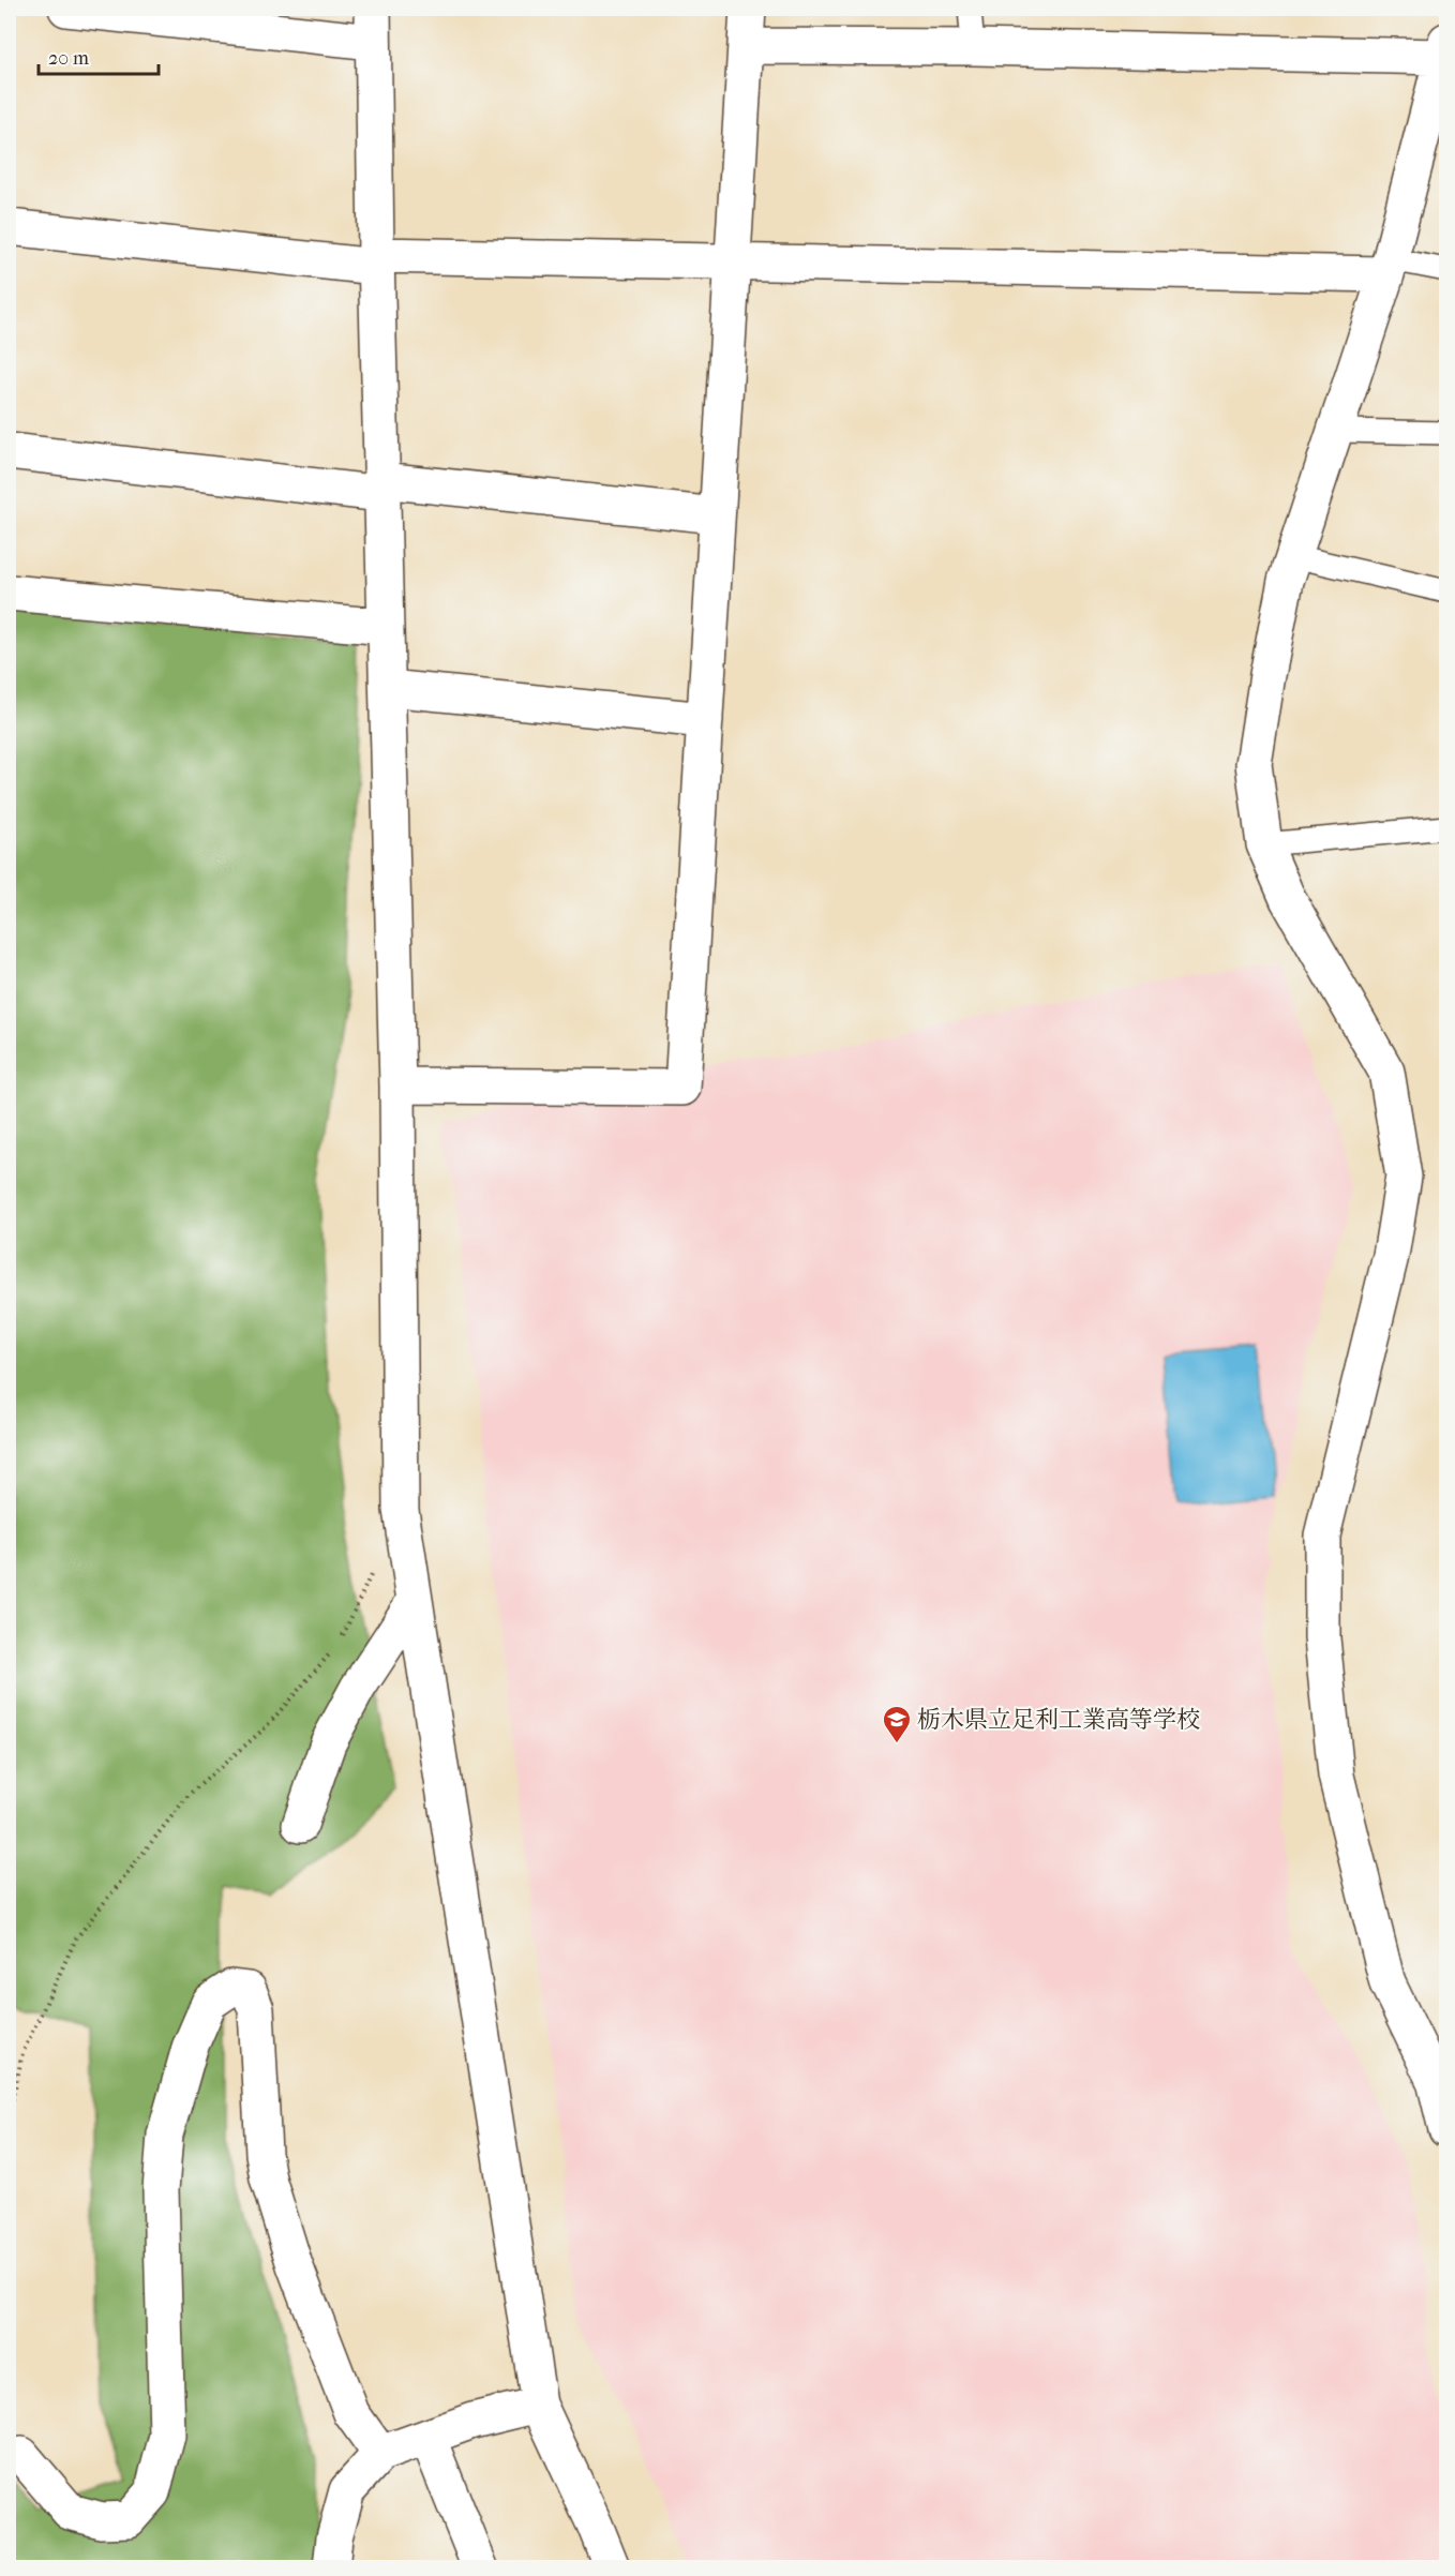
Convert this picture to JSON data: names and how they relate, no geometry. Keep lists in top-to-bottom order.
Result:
{
  "places": {
    "school or university": ["栃木県立足利工業高等学校"]
  },
  "scale_bar": "20 m"
}
